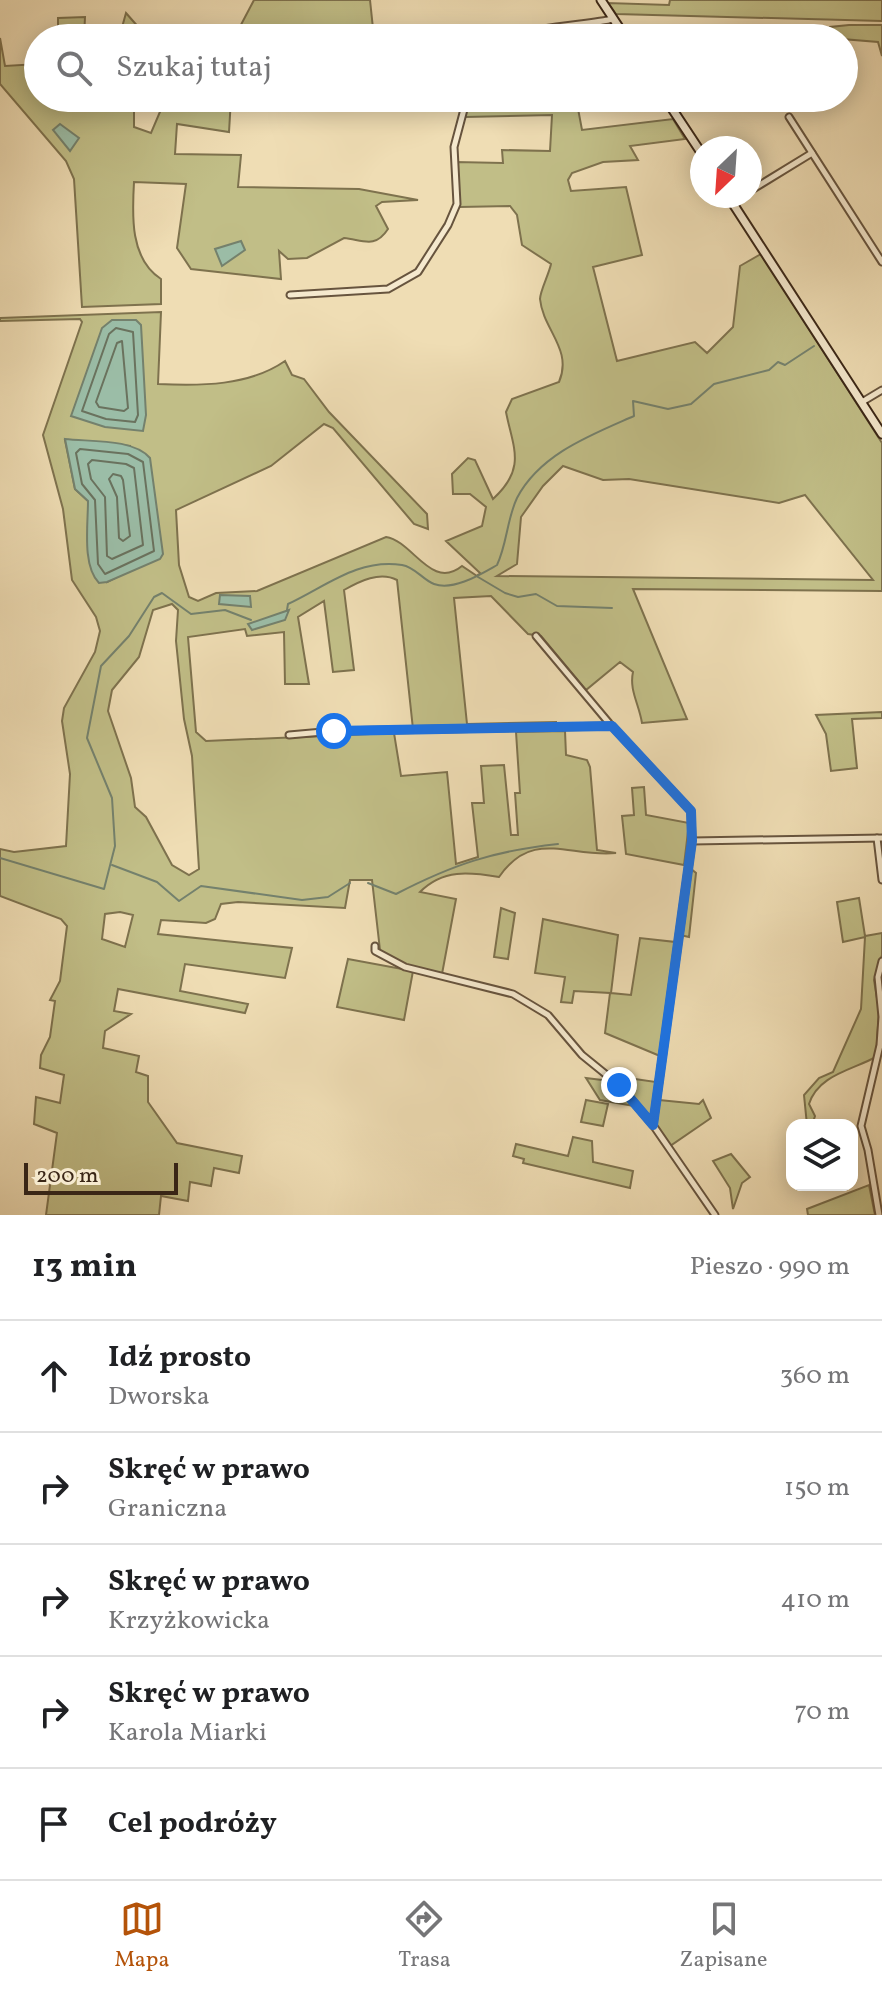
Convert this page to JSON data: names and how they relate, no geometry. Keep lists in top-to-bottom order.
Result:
{
  "scale_bar": "200 m",
  "north": "bottom left",
  "page": {
    "search": "Szukaj tutaj",
    "scale": "200 m",
    "heading": ["13 min", "Pieszo · 990 m"],
    "list": [
      ["Idź prosto", "Dworska", "360 m"],
      ["Skręć w prawo", "Graniczna", "150 m"],
      ["Skręć w prawo", "Krzyżkowicka", "410 m"],
      ["Skręć w prawo", "Karola Miarki", "70 m"],
      "Cel podróży"
    ],
    "nav": ["Mapa", "Trasa", "Zapisane"]
  }
}
